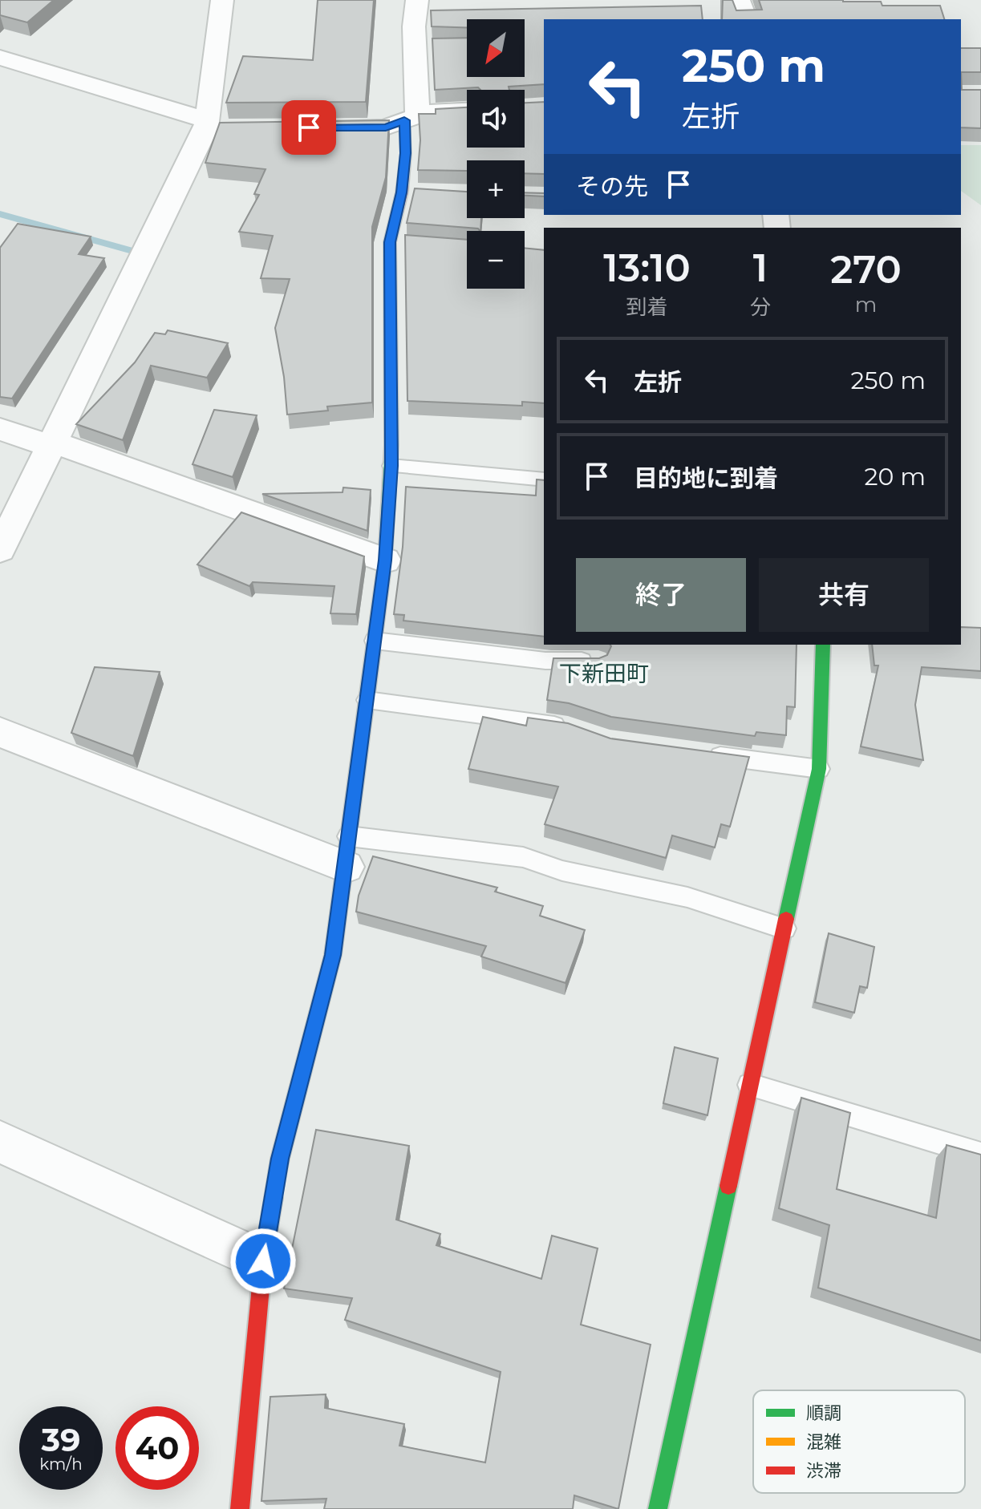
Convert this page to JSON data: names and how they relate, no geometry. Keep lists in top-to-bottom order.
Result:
{
  "districts": ["下新田町"],
  "legend": ["順調", "混雑", "渋滞"],
  "north": "bottom left",
  "page": {
    "map_buttons": ["+", "−"],
    "turn": ["250 m", "左折"],
    "then": "その先",
    "eta": [
      "13:10",
      "到着",
      "1",
      "分",
      "270",
      "m"
    ],
    "list": [
      {
        "name": "左折",
        "value": "250 m"
      },
      {
        "name": "目的地に到着",
        "value": "20 m"
      }
    ],
    "buttons": ["終了", "共有"],
    "speed": "39 km/h",
    "limit": "40"
  }
}
